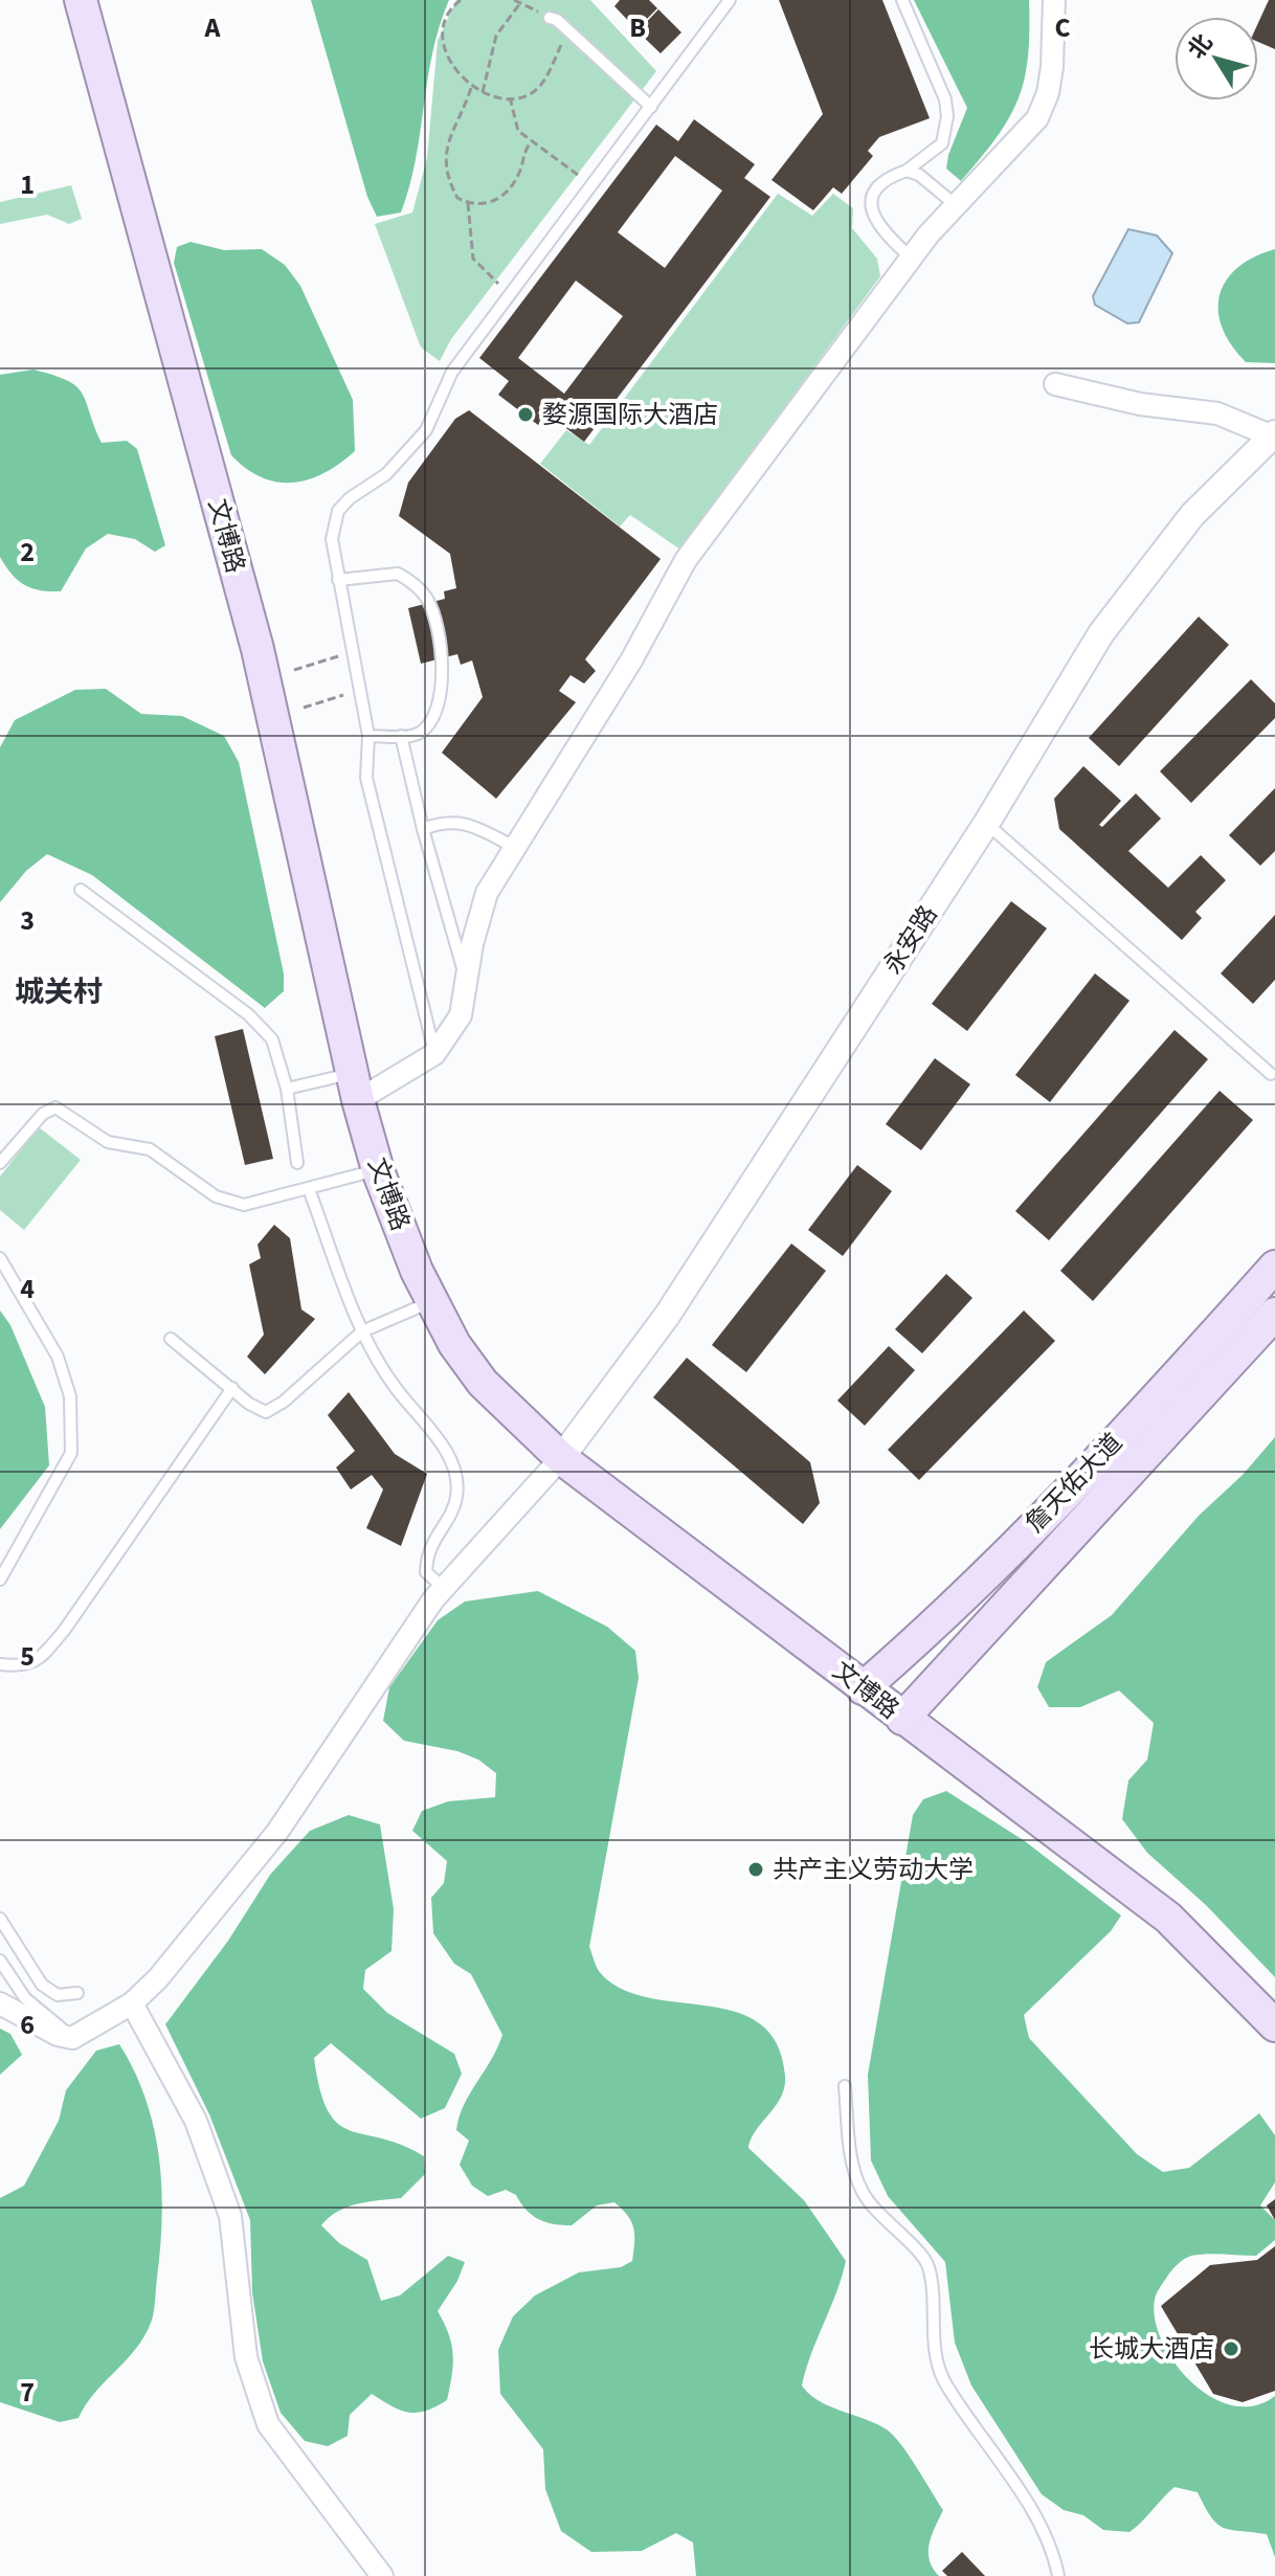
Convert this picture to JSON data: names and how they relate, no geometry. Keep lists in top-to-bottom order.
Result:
{
  "streets": {
    "main road": ["文博路", "詹天佑大道"],
    "street": ["永安路"]
  },
  "crossings": [
    ["文博路", "永安路"],
    ["文博路", "詹天佑大道"]
  ],
  "districts": ["城关村"],
  "places": ["婺源国际大酒店", "共产主义劳动大学", "长城大酒店"],
  "north": "top left",
  "grid": {
    "columns": ["A", "B", "C"],
    "rows": [
      "1",
      "2",
      "3",
      "4",
      "5",
      "6",
      "7"
    ]
  }
}
